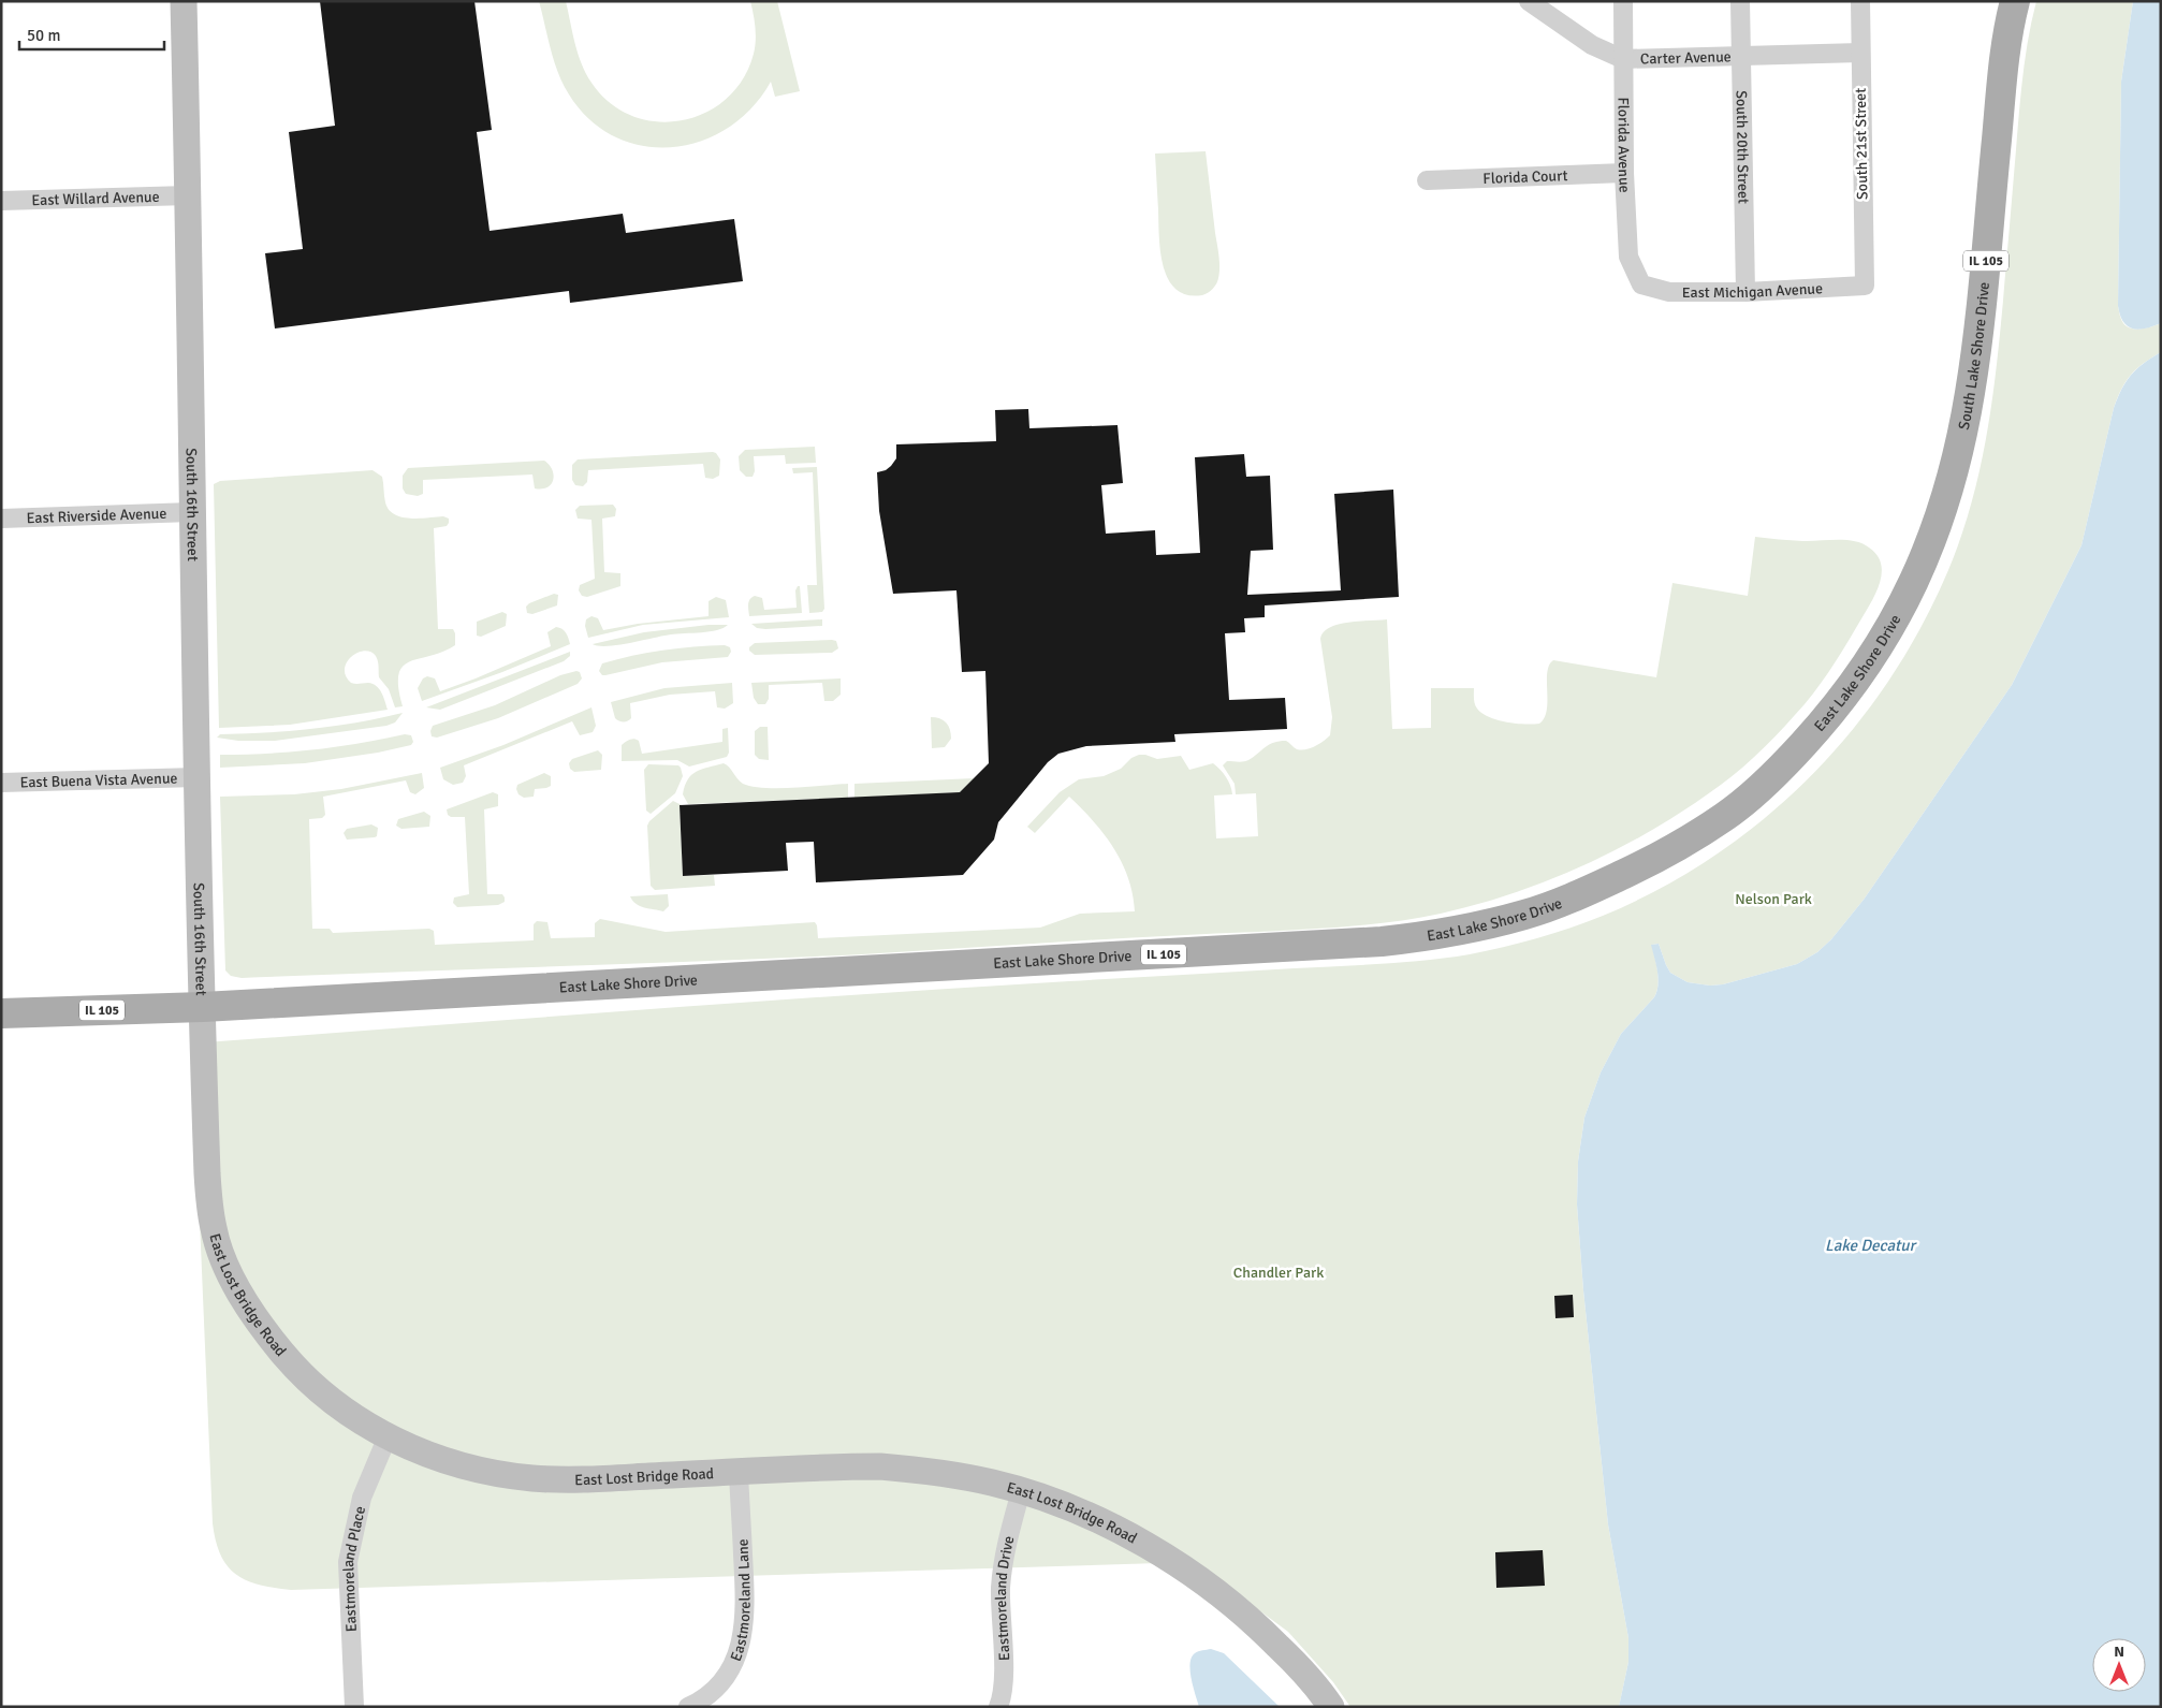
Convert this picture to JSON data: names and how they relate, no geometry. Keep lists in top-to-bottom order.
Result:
{
  "streets": {
    "main road": ["IL 105", "South Lake Shore Drive", "East Lake Shore Drive"],
    "street": [
      "Carter Avenue",
      "Florida Avenue",
      "South 21st Street",
      "South 20th Street",
      "Florida Court",
      "East Willard Avenue",
      "East Michigan Avenue",
      "South 16th Street",
      "East Riverside Avenue",
      "East Buena Vista Avenue",
      "East Lost Bridge Road",
      "Eastmoreland Place",
      "Eastmoreland Drive",
      "Eastmoreland Lane"
    ]
  },
  "crossings": [
    ["Carter Avenue", "Florida Avenue"],
    ["Carter Avenue", "South 21st Street"],
    ["Carter Avenue", "South 20th Street"],
    ["Florida Avenue", "Florida Court"],
    ["Florida Avenue", "East Michigan Avenue"],
    ["South 21st Street", "East Michigan Avenue"],
    ["South 20th Street", "East Michigan Avenue"],
    ["East Willard Avenue", "South 16th Street"],
    ["South Lake Shore Drive", "East Lake Shore Drive"],
    ["South 16th Street", "East Riverside Avenue"],
    ["South 16th Street", "East Lake Shore Drive"],
    ["South 16th Street", "East Buena Vista Avenue"],
    ["South 16th Street", "East Lost Bridge Road"],
    ["East Lake Shore Drive", "East Lost Bridge Road"],
    ["East Lost Bridge Road", "Eastmoreland Place"],
    ["East Lost Bridge Road", "Eastmoreland Drive"],
    ["East Lost Bridge Road", "Eastmoreland Lane"]
  ],
  "water": ["Lake Decatur"],
  "parks": ["Nelson Park", "Chandler Park"],
  "scale_bar": "50 m",
  "north": "top"
}
